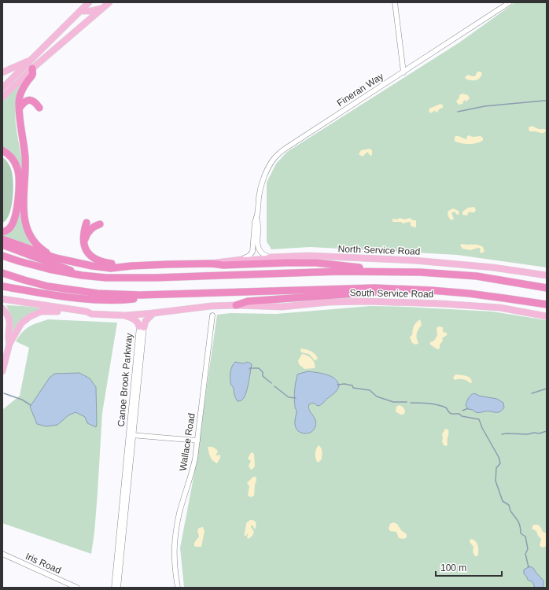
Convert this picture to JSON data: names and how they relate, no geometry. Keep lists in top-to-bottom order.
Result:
{
  "streets": {
    "main road": ["North Service Road", "South Service Road"],
    "street": [
      "Fineran Way",
      "Canoe Brook Parkway",
      "Wallace Road",
      "Iris Road"
    ]
  },
  "crossings": [
    ["Fineran Way", "North Service Road"]
  ],
  "scale_bar": "100 m"
}
